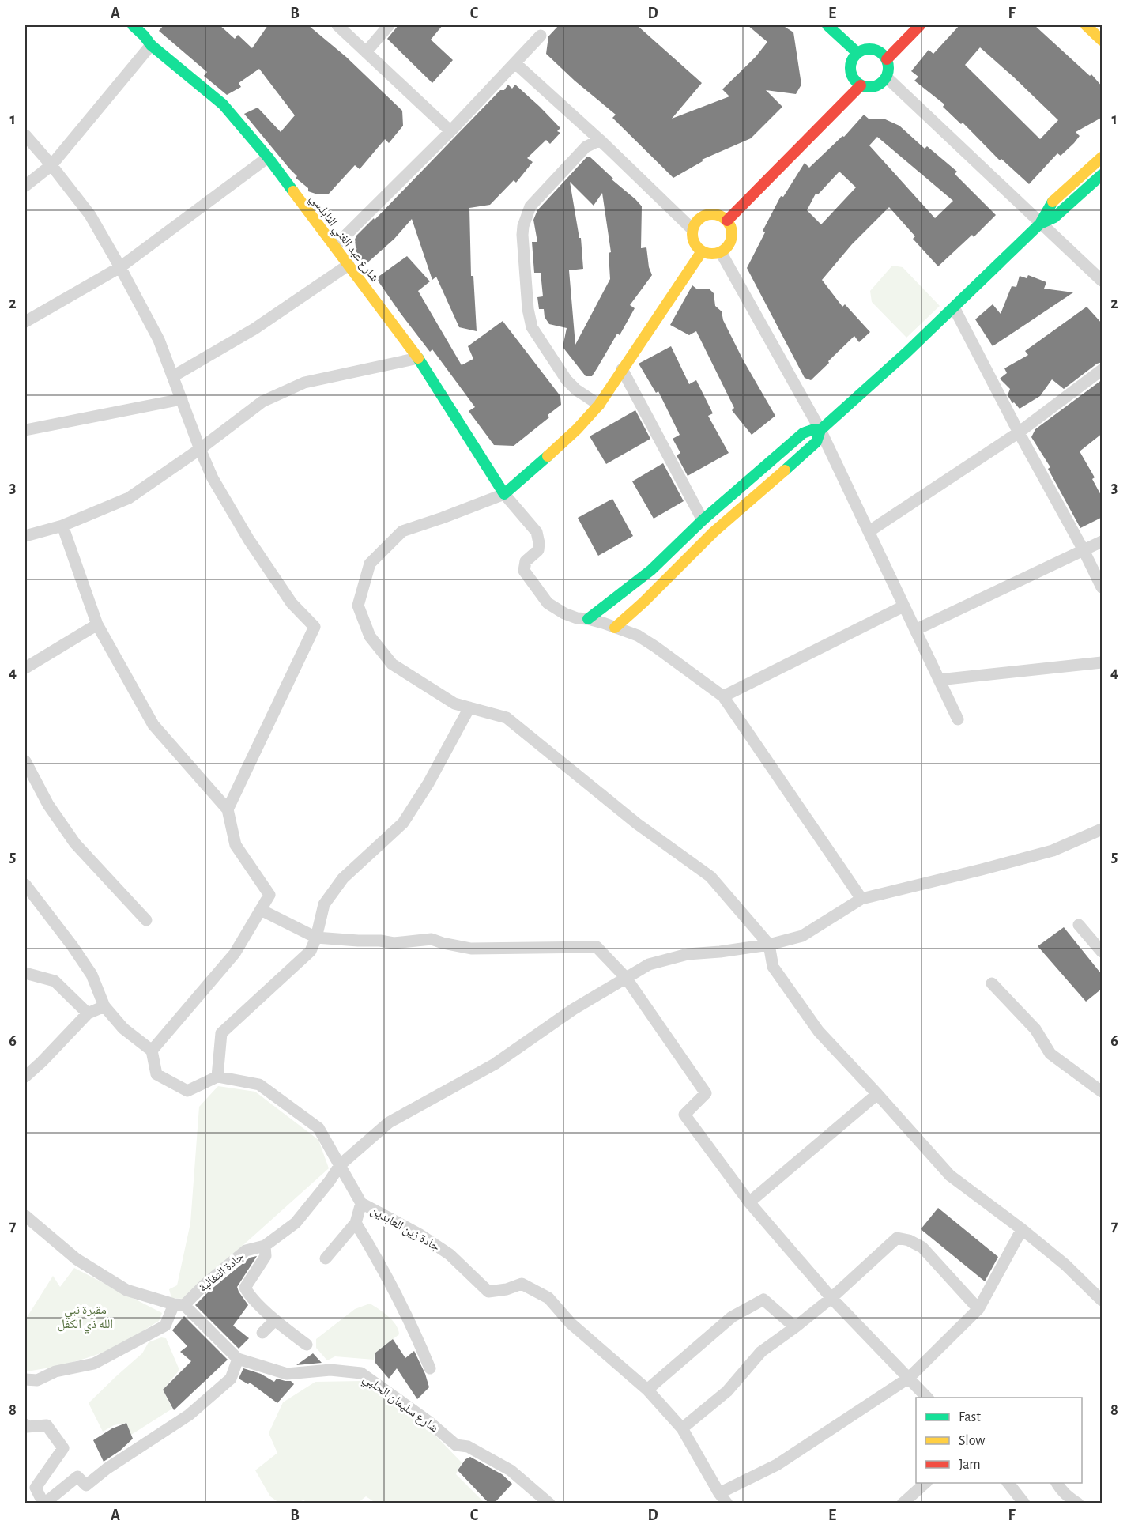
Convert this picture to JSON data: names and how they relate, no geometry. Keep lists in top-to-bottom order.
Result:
{
  "streets": {
    "street": [
      "شارع عبد الغني النابلسي",
      "جادة زين العابدين",
      "جادة التغالبة",
      "شارع سليمان الحلبي"
    ]
  },
  "crossings": [
    ["جادة زين العابدين", "جادة التغالبة"],
    ["جادة التغالبة", "شارع سليمان الحلبي"]
  ],
  "parks": ["مقبرة نبي الله ذي الكفل"],
  "legend": ["Fast", "Slow", "Jam"],
  "grid": {
    "columns": [
      "A",
      "B",
      "C",
      "D",
      "E",
      "F"
    ],
    "rows": [
      "1",
      "2",
      "3",
      "4",
      "5",
      "6",
      "7",
      "8"
    ]
  }
}
